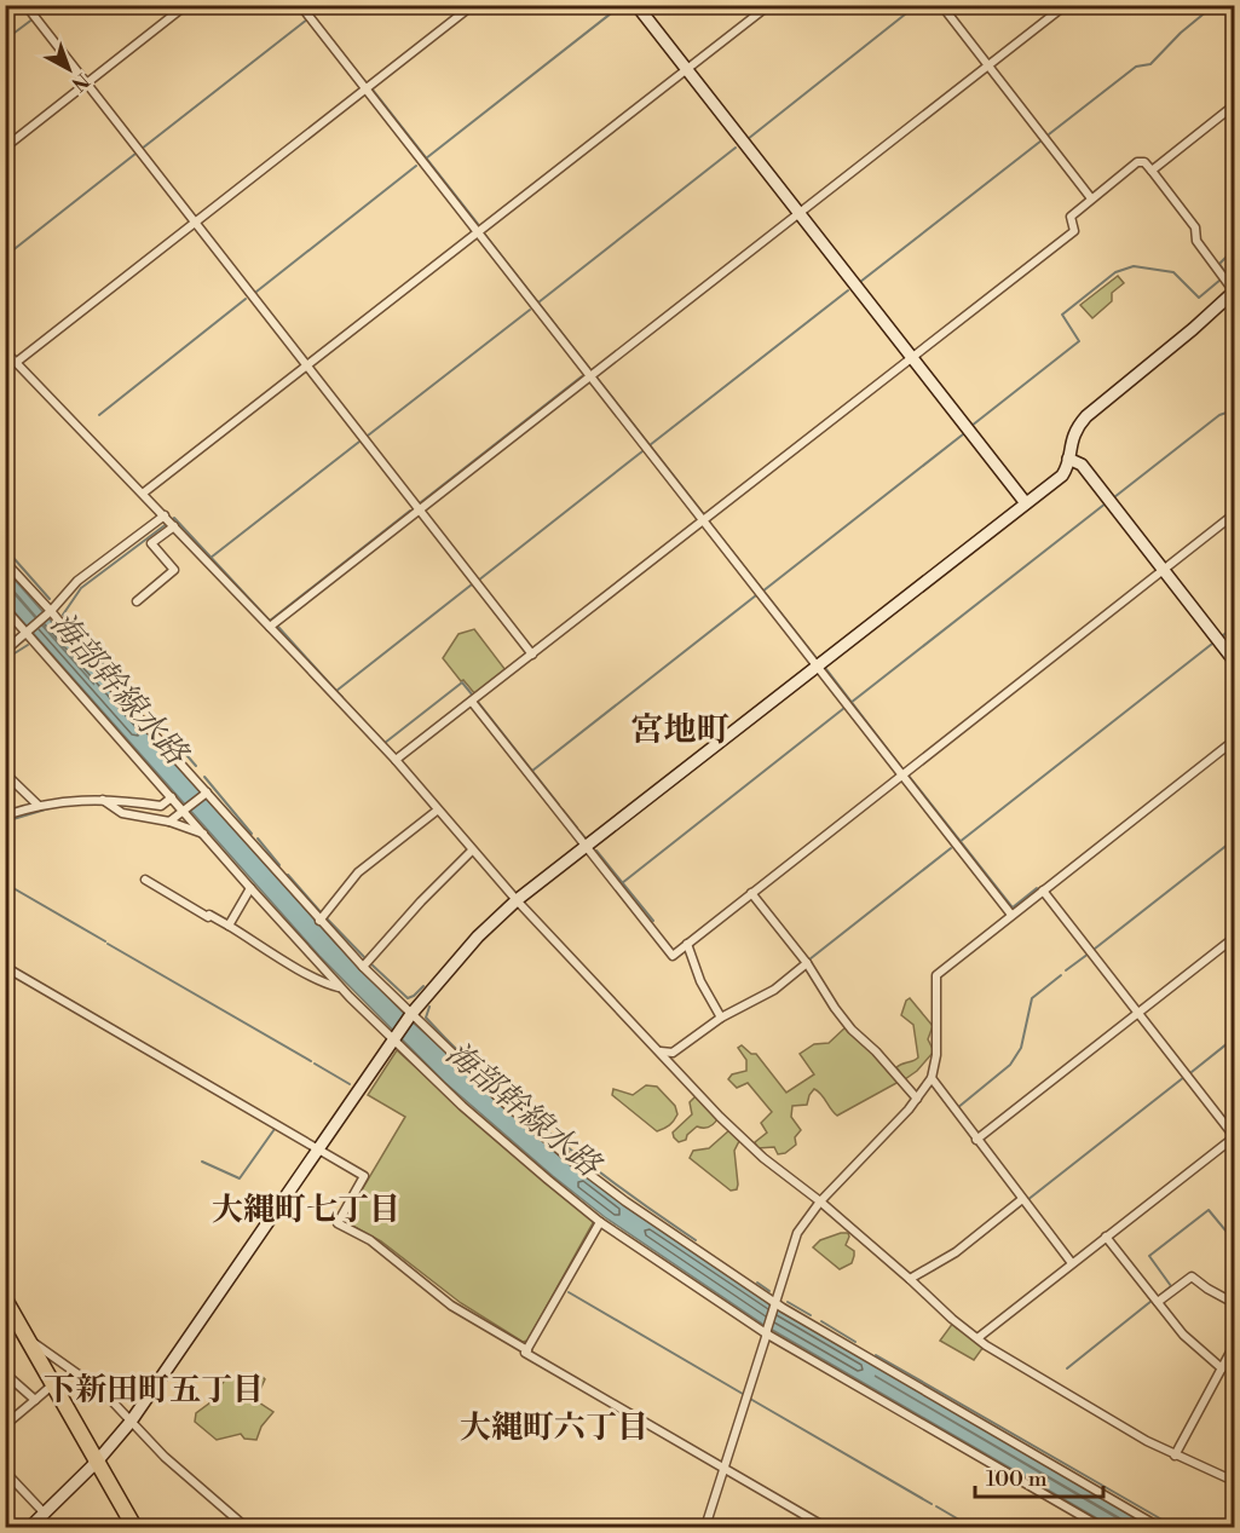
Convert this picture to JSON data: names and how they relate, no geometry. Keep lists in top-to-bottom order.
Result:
{
  "districts": [
    "宮地町",
    "大縄町七丁目",
    "下新田町五丁目",
    "大縄町六丁目"
  ],
  "water": ["海部幹線水路"],
  "scale_bar": "100 m",
  "north": "bottom right"
}
